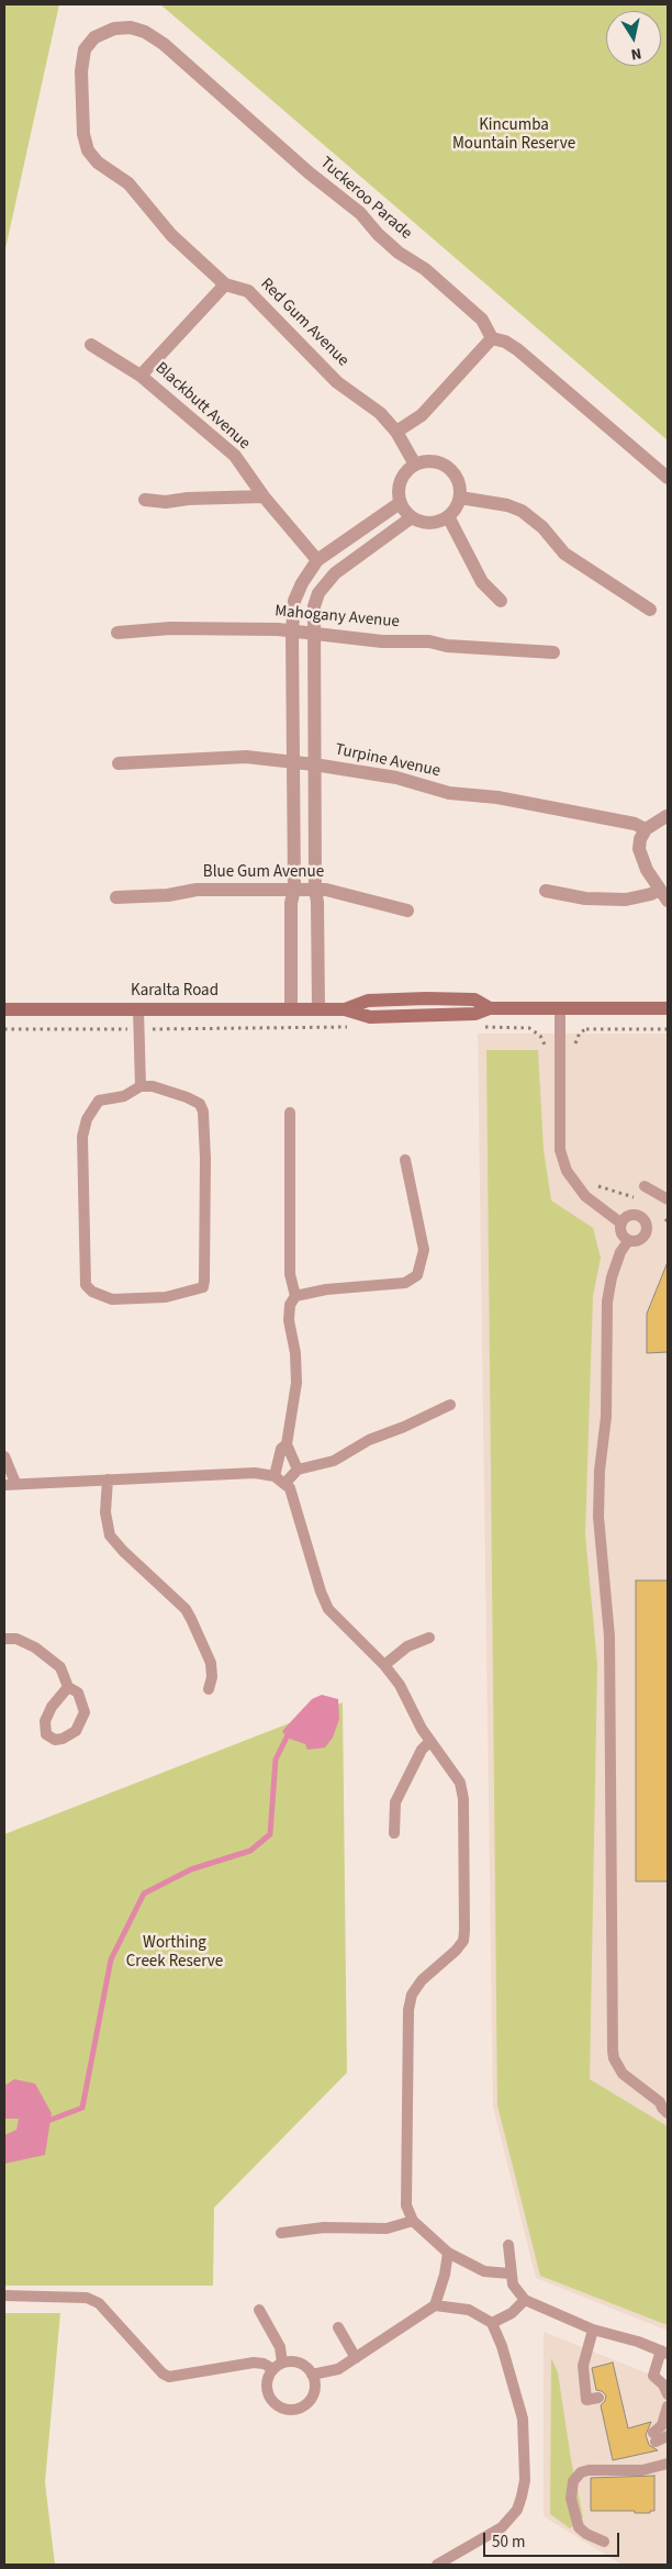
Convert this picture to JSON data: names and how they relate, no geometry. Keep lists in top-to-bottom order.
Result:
{
  "streets": {
    "street": [
      "Tuckeroo Parade",
      "Red Gum Avenue",
      "Blackbutt Avenue",
      "Mahogany Avenue",
      "Turpine Avenue",
      "Blue Gum Avenue",
      "Karalta Road"
    ]
  },
  "crossings": [
    ["Tuckeroo Parade", "Red Gum Avenue"]
  ],
  "parks": ["Kincumba Mountain Reserve", "Worthing Creek Reserve"],
  "scale_bar": "50 m",
  "north": "bottom"
}
